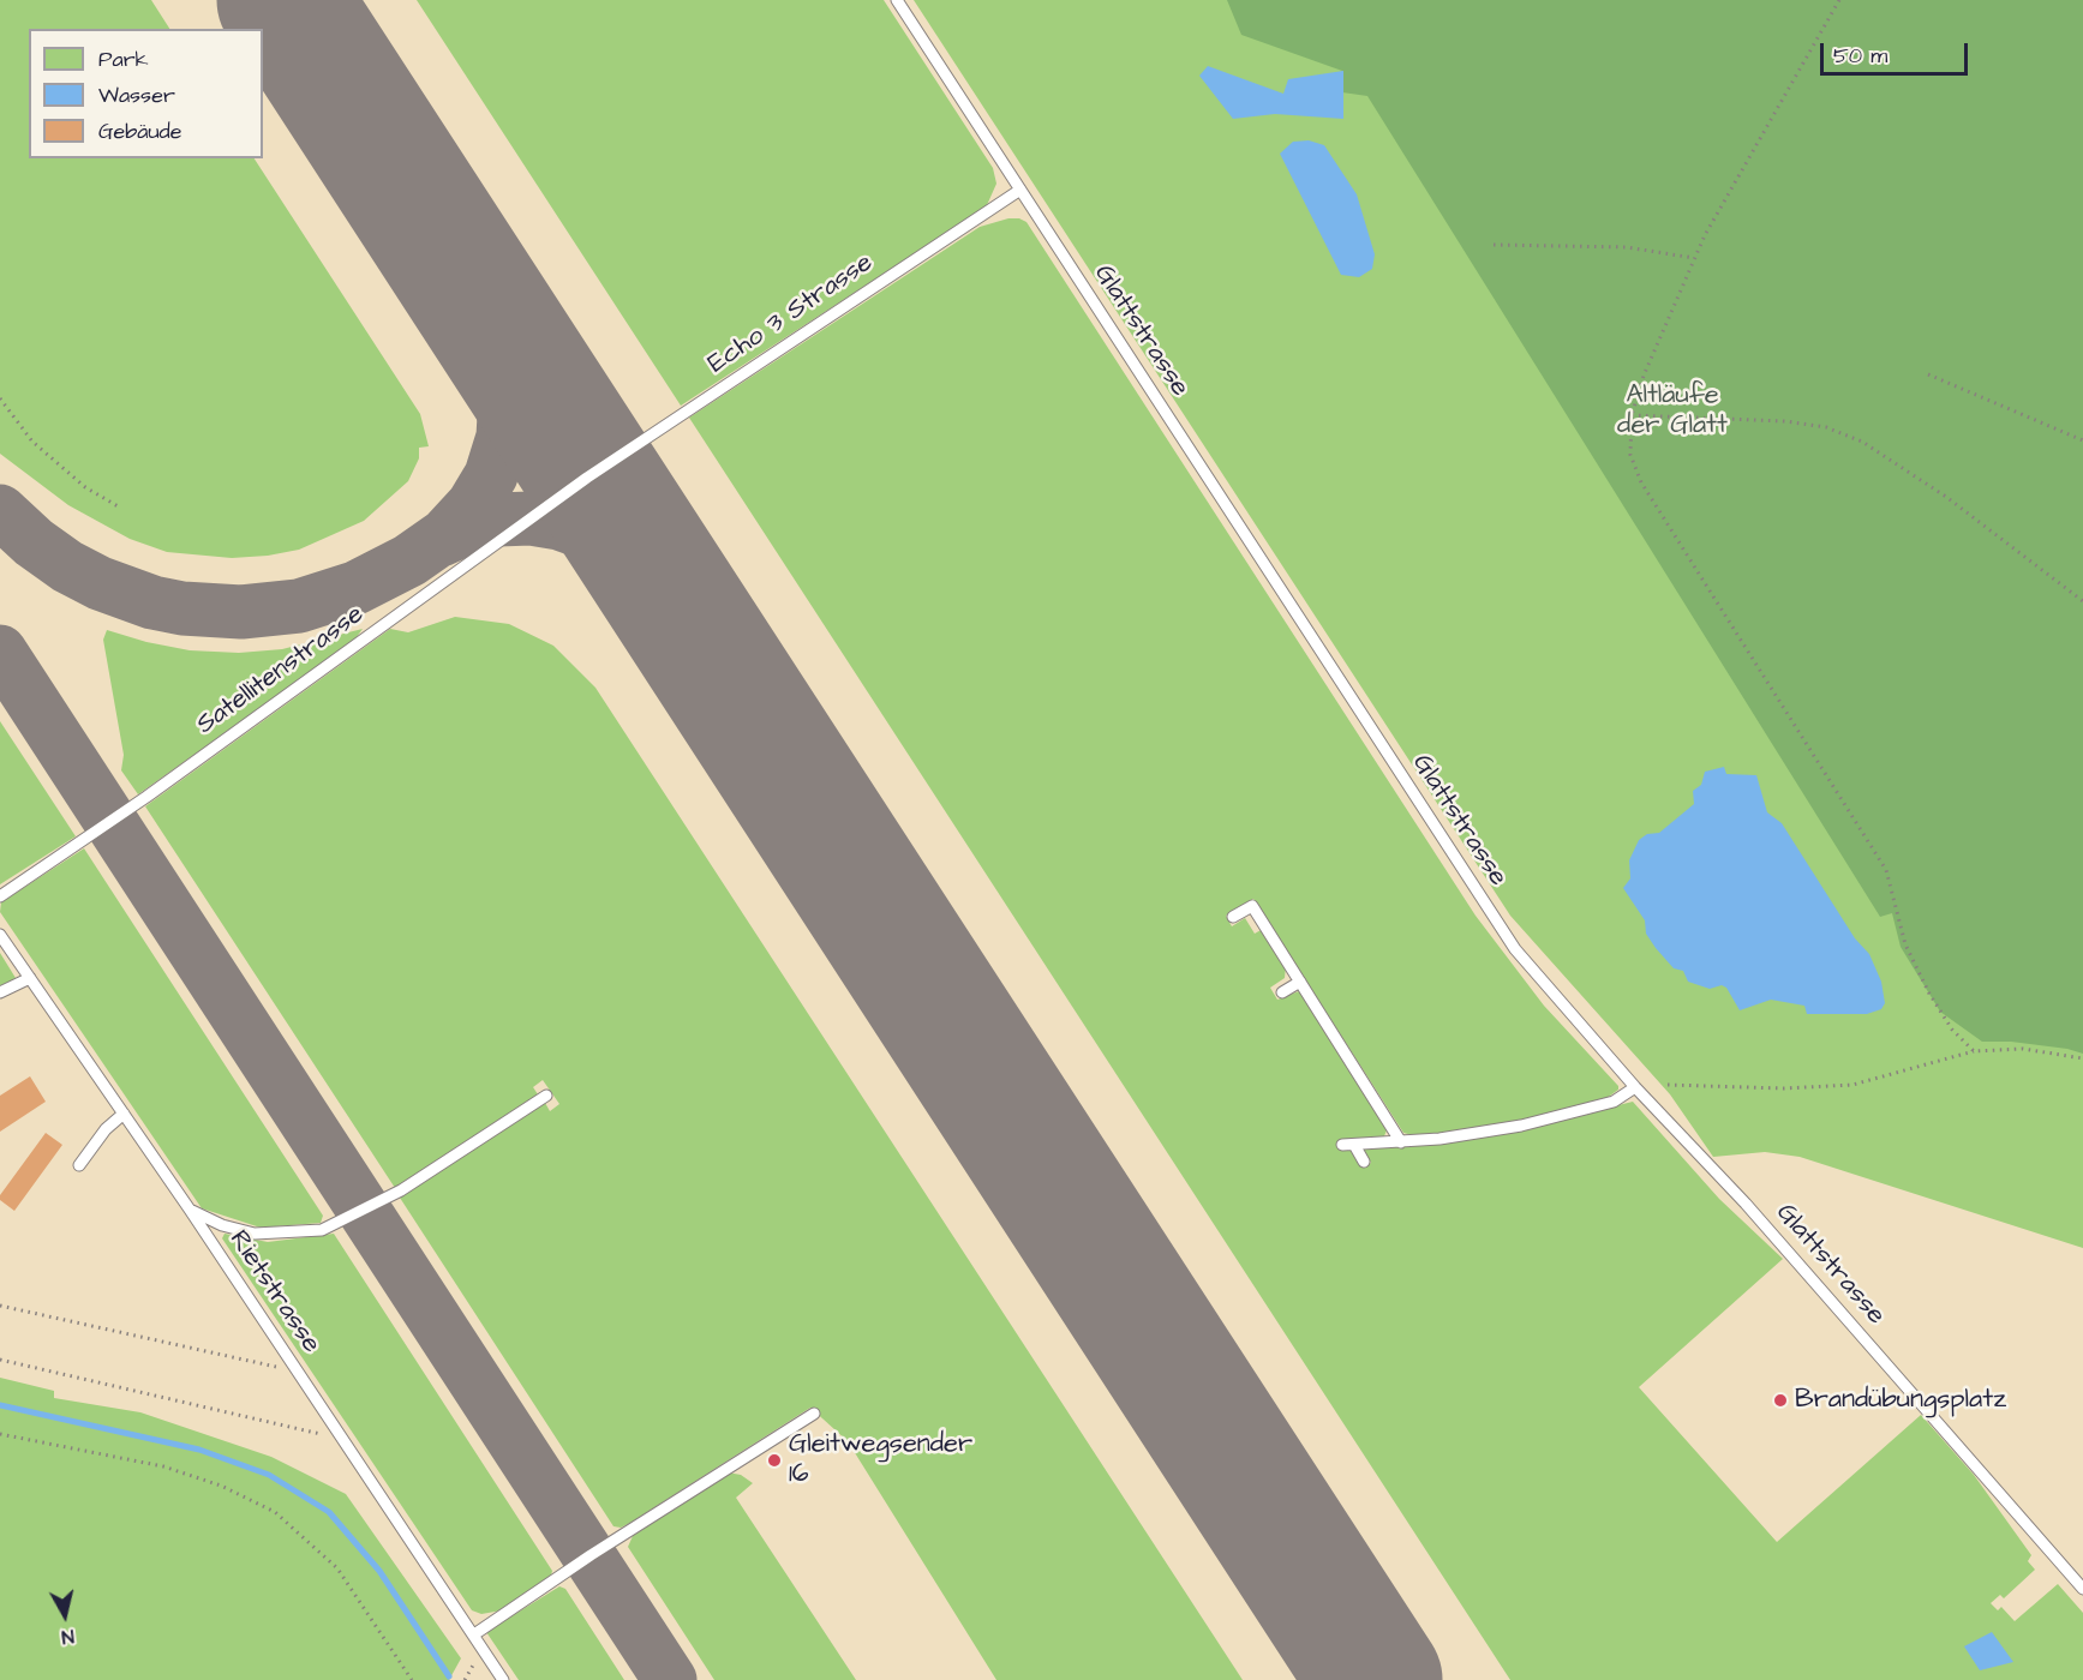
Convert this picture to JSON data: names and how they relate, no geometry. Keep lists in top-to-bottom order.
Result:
{
  "streets": {
    "lane": [
      "Echo 3 Strasse",
      "Glattstrasse",
      "Satellitenstrasse",
      "Rietstrasse"
    ]
  },
  "crossings": [
    ["Echo 3 Strasse", "Glattstrasse"],
    ["Echo 3 Strasse", "Satellitenstrasse"]
  ],
  "parks": ["Altläufe der Glatt"],
  "places": ["Brandübungsplatz", "Gleitwegsender 16"],
  "legend": ["Park", "Wasser", "Gebäude"],
  "scale_bar": "50 m",
  "north": "bottom"
}
